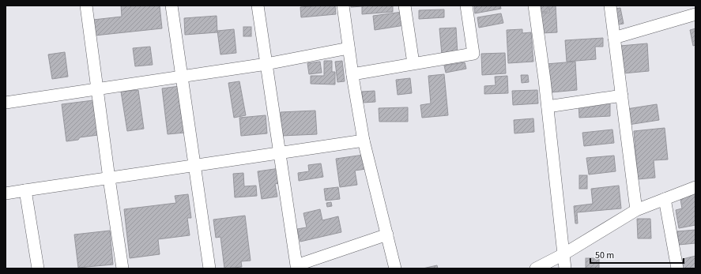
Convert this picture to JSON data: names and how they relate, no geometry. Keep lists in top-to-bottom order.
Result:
{
  "scale_bar": "50 m"
}
